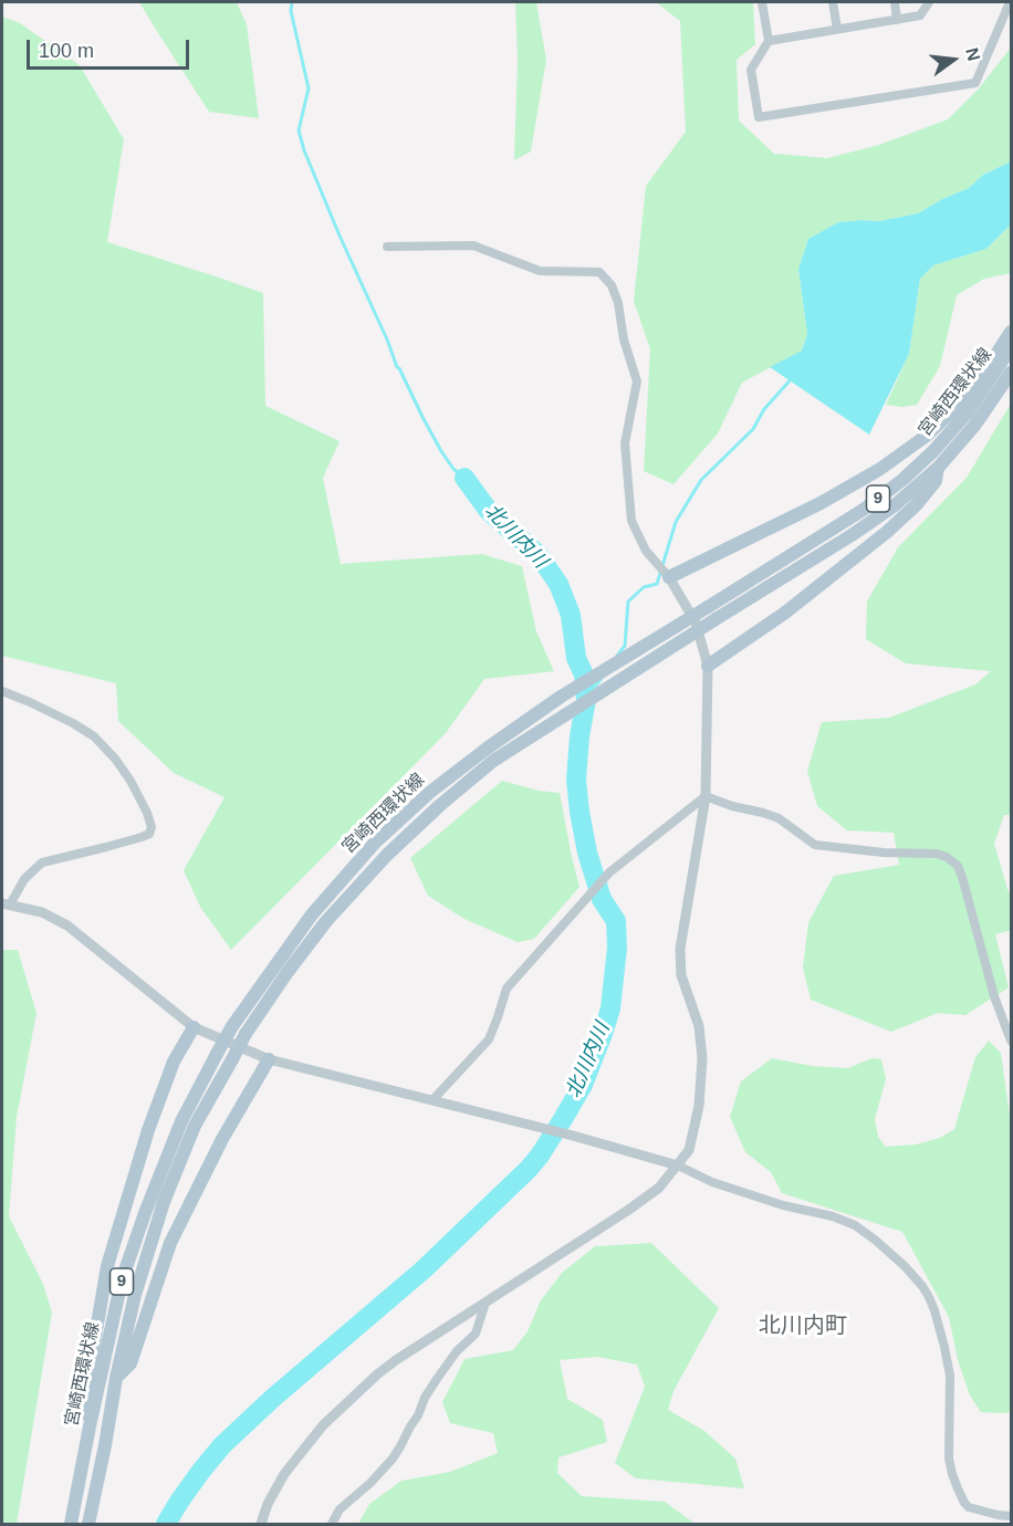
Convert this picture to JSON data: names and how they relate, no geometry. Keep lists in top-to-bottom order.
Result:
{
  "streets": {
    "main road": ["宮崎西環状線", "9"]
  },
  "districts": ["北川内町"],
  "water": ["北川内川"],
  "scale_bar": "100 m",
  "north": "right"
}
